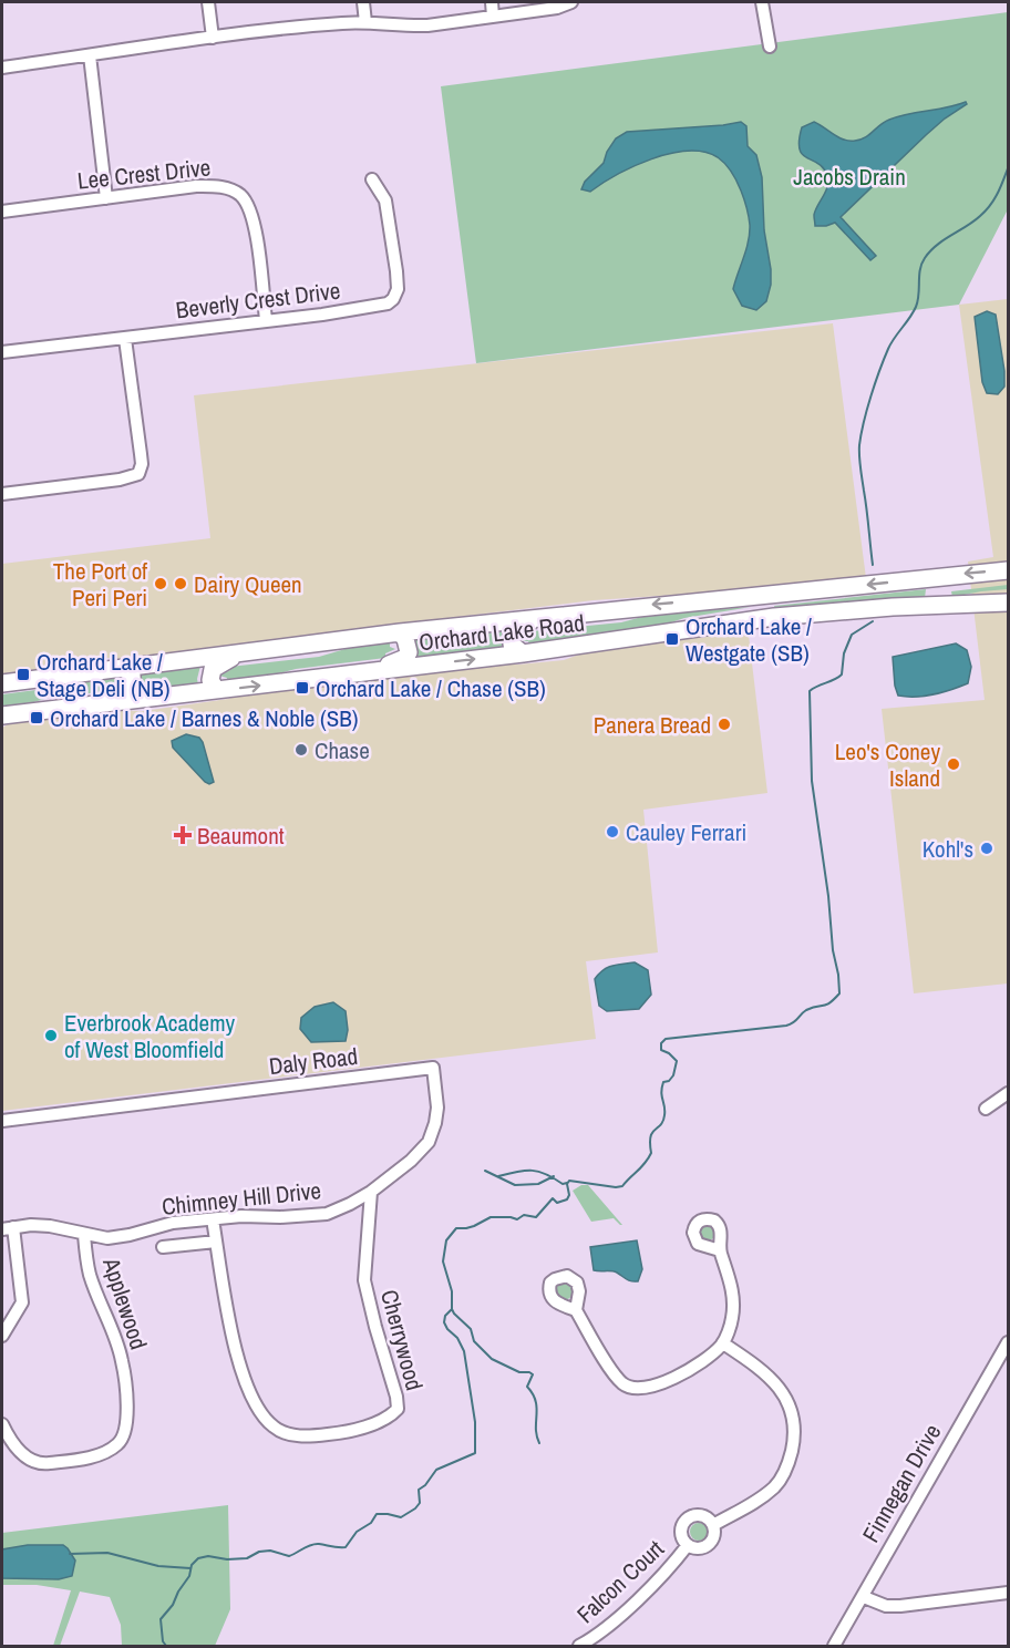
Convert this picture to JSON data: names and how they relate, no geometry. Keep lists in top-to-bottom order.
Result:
{
  "streets": {
    "main road": ["Orchard Lake Road"],
    "street": [
      "Lee Crest Drive",
      "Beverly Crest Drive",
      "Daly Road",
      "Chimney Hill Drive",
      "Applewood",
      "Cherrywood",
      "Finnegan Drive",
      "Falcon Court"
    ]
  },
  "crossings": [
    ["Lee Crest Drive", "Beverly Crest Drive"],
    ["Daly Road", "Chimney Hill Drive"],
    ["Chimney Hill Drive", "Applewood"],
    ["Chimney Hill Drive", "Cherrywood"]
  ],
  "parks": ["Jacobs Drain"],
  "places": {
    "other": [
      "The Port of Peri Peri",
      "Dairy Queen",
      "Panera Bread",
      "Chase",
      "Leo's Coney Island",
      "Cauley Ferrari",
      "Kohl's",
      "Everbrook Academy of West Bloomfield"
    ],
    "transit": [
      "Orchard Lake / Westgate (SB)",
      "Orchard Lake / Stage Deli (NB)",
      "Orchard Lake / Chase (SB)",
      "Orchard Lake / Barnes & Noble (SB)"
    ],
    "health": ["Beaumont"]
  }
}
